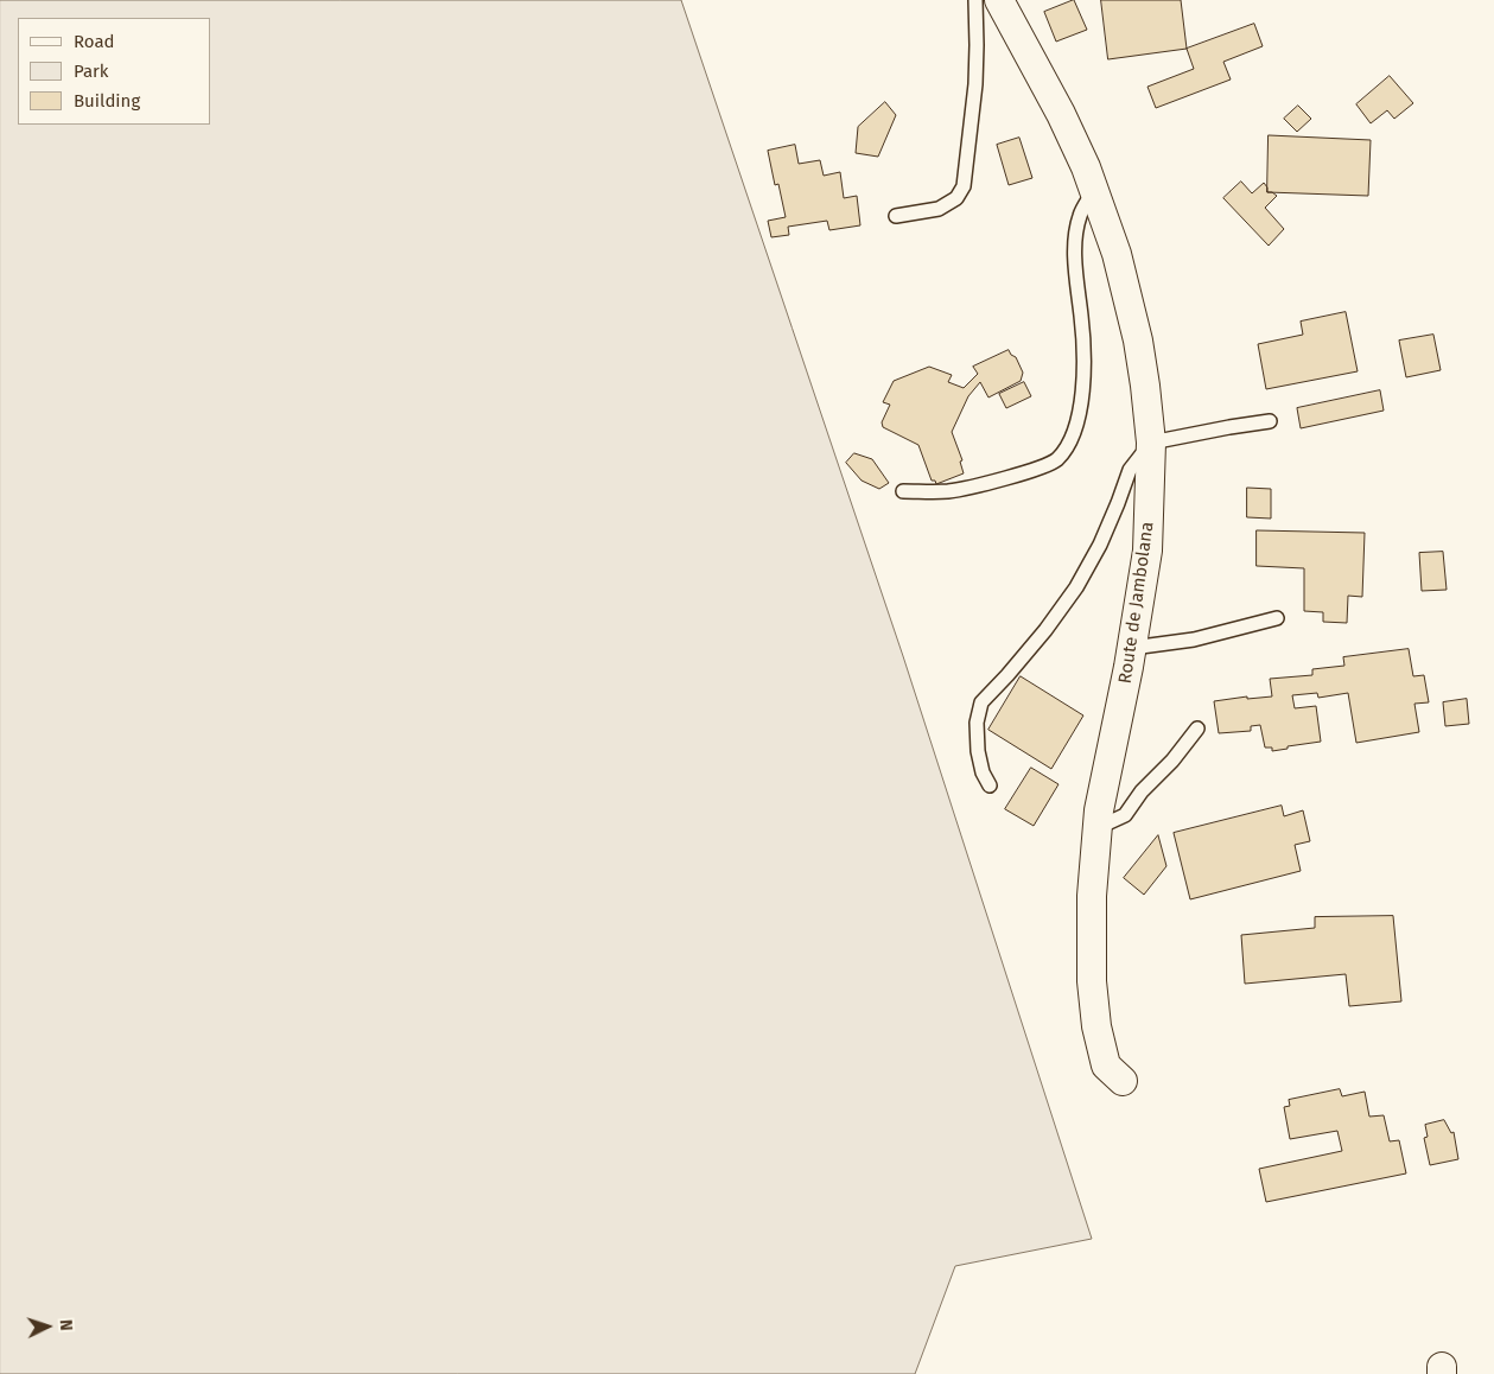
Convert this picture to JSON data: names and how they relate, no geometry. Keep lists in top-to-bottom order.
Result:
{
  "streets": {
    "street": ["Route de Jambolana"]
  },
  "legend": ["Road", "Park", "Building"],
  "north": "right"
}
